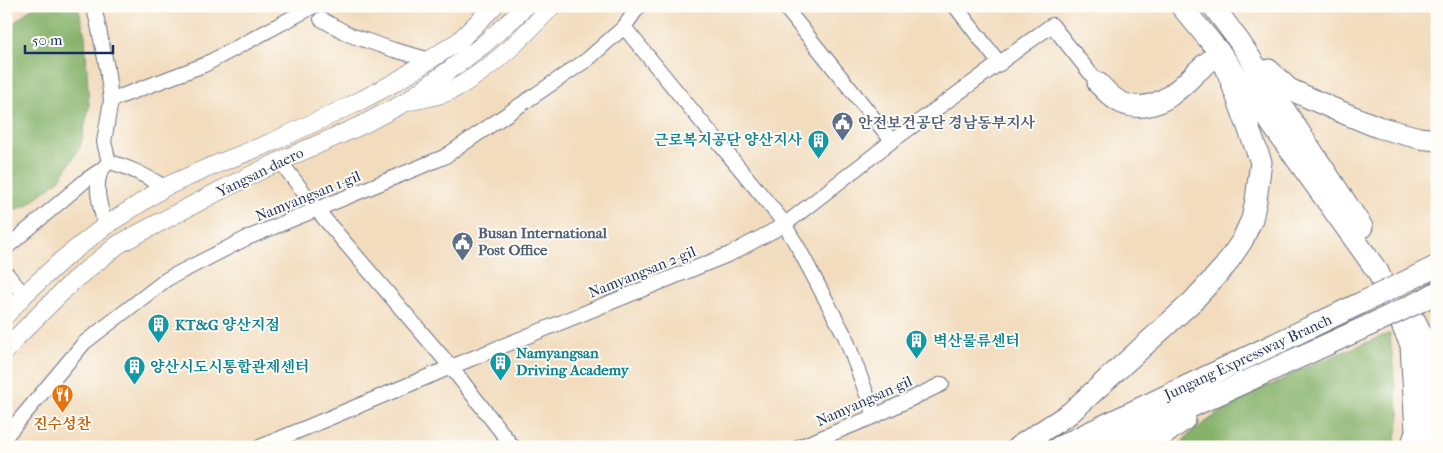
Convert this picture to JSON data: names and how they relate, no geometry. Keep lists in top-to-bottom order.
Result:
{
  "streets": {
    "highway": ["Jungang Expressway Branch"],
    "main road": ["Yangsan-daero"],
    "street": ["Namyangsan 1-gil", "Namyangsan 2-gil", "Namyangsan-gil"]
  },
  "places": {
    "public building": ["안전보건공단 경남동부지사", "Busan International Post Office"],
    "building": [
      "근로복지공단 양산지사",
      "KT&G 양산지점",
      "벽산물류센터",
      "Namyangsan Driving Academy",
      "양산시도시통합관제센터"
    ],
    "restaurant": ["진수성찬"]
  },
  "scale_bar": "50 m"
}
